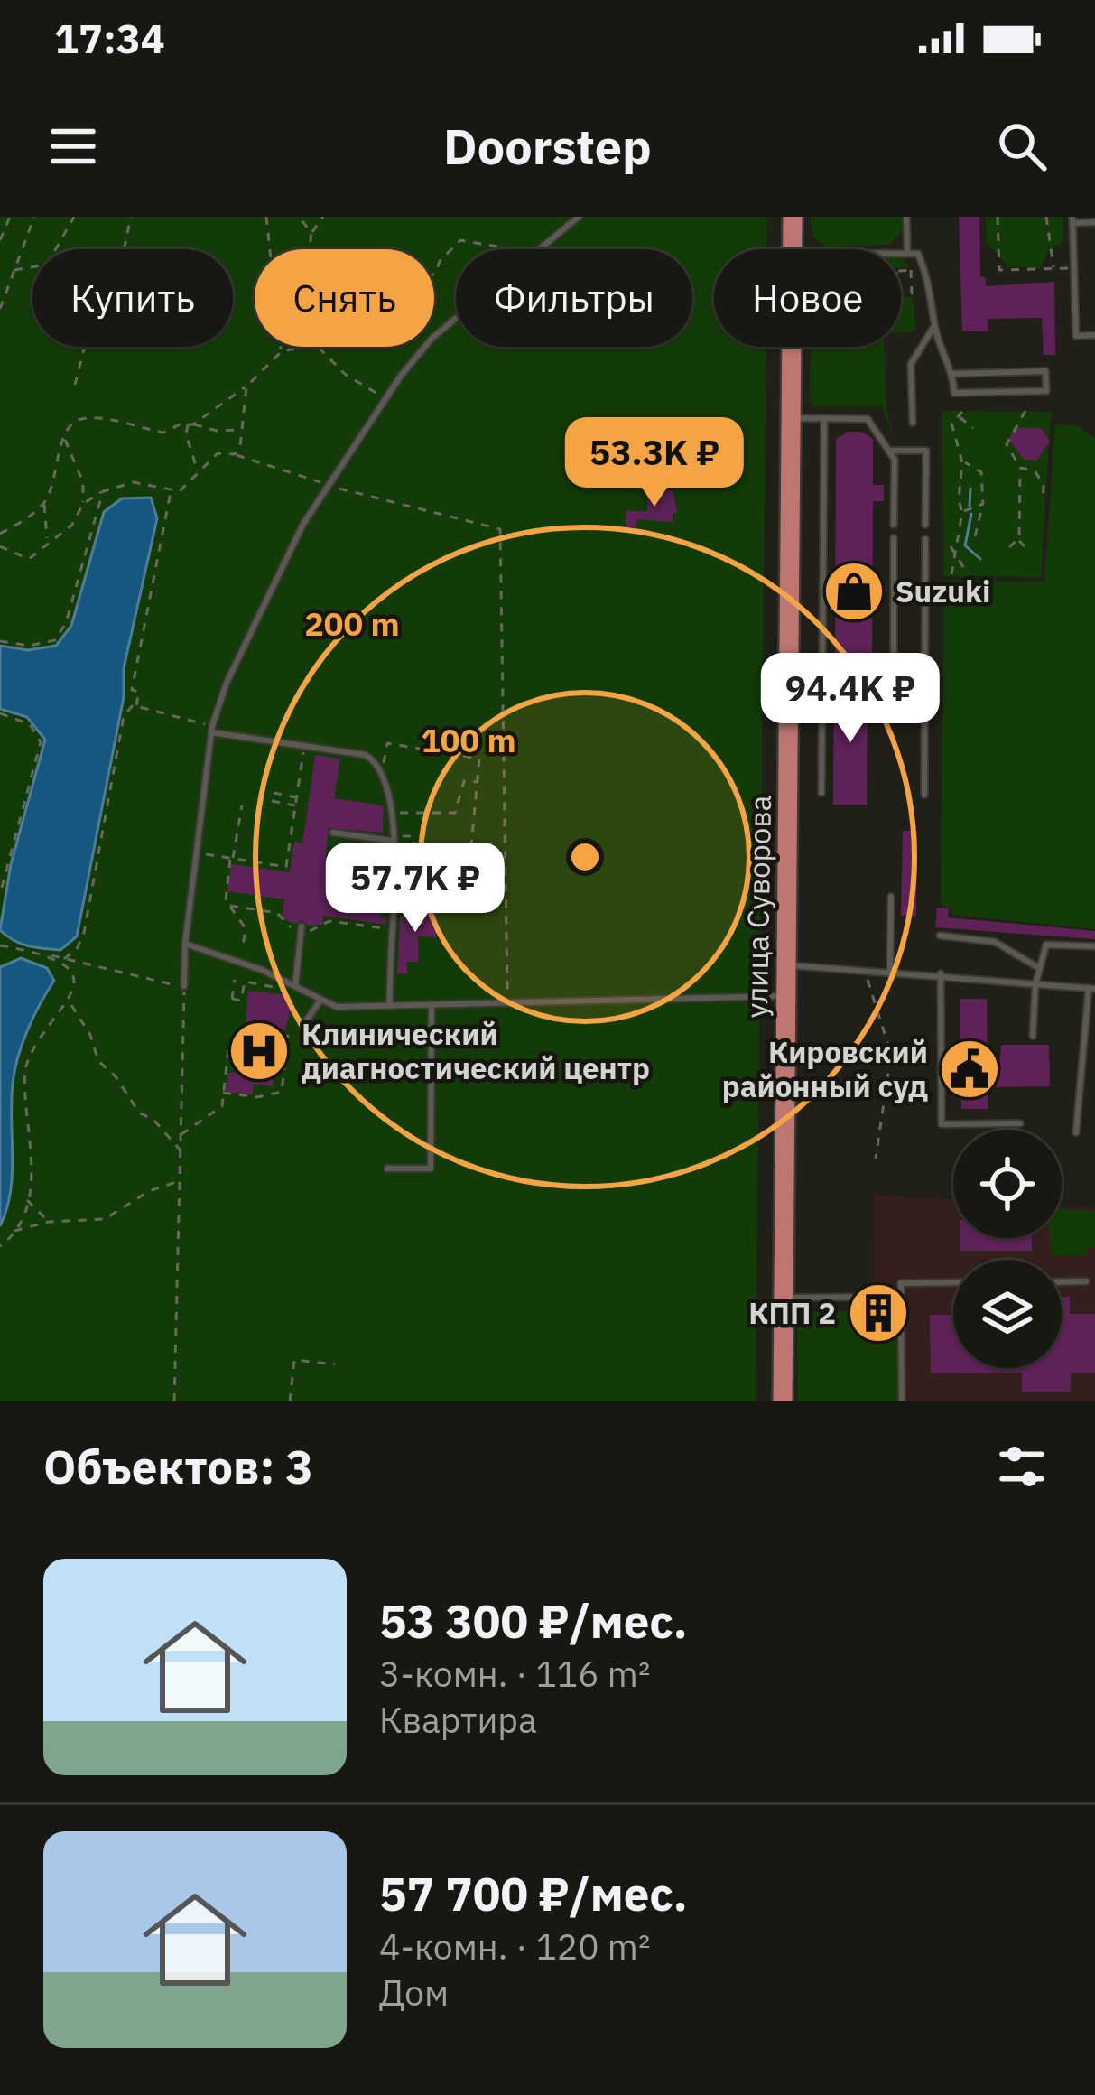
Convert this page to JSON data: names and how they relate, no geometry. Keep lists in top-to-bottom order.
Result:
{
  "streets": {
    "main road": ["улица Суворова"]
  },
  "places": {
    "shop": ["Suzuki"],
    "hospital": ["Клинический диагностический центр"],
    "public building": ["Кировский районный суд"],
    "building": ["КПП 2"]
  },
  "page": {
    "status": "17:34",
    "header": "Doorstep",
    "chip": [
      "Купить",
      "Снять",
      "Фильтры",
      "Новое"
    ],
    "price": ["53.3K ₽", "94.4K ₽", "57.7K ₽"],
    "heading": "Объектов: 3",
    "list": [
      {
        "name": "53 300 ₽/мес.",
        "note": "3-комн. · 116 m² · Квартира"
      },
      {
        "name": "57 700 ₽/мес.",
        "note": "4-комн. · 120 m² · Дом"
      }
    ]
  },
  "rings": ["200 m", "100 m"]
}
